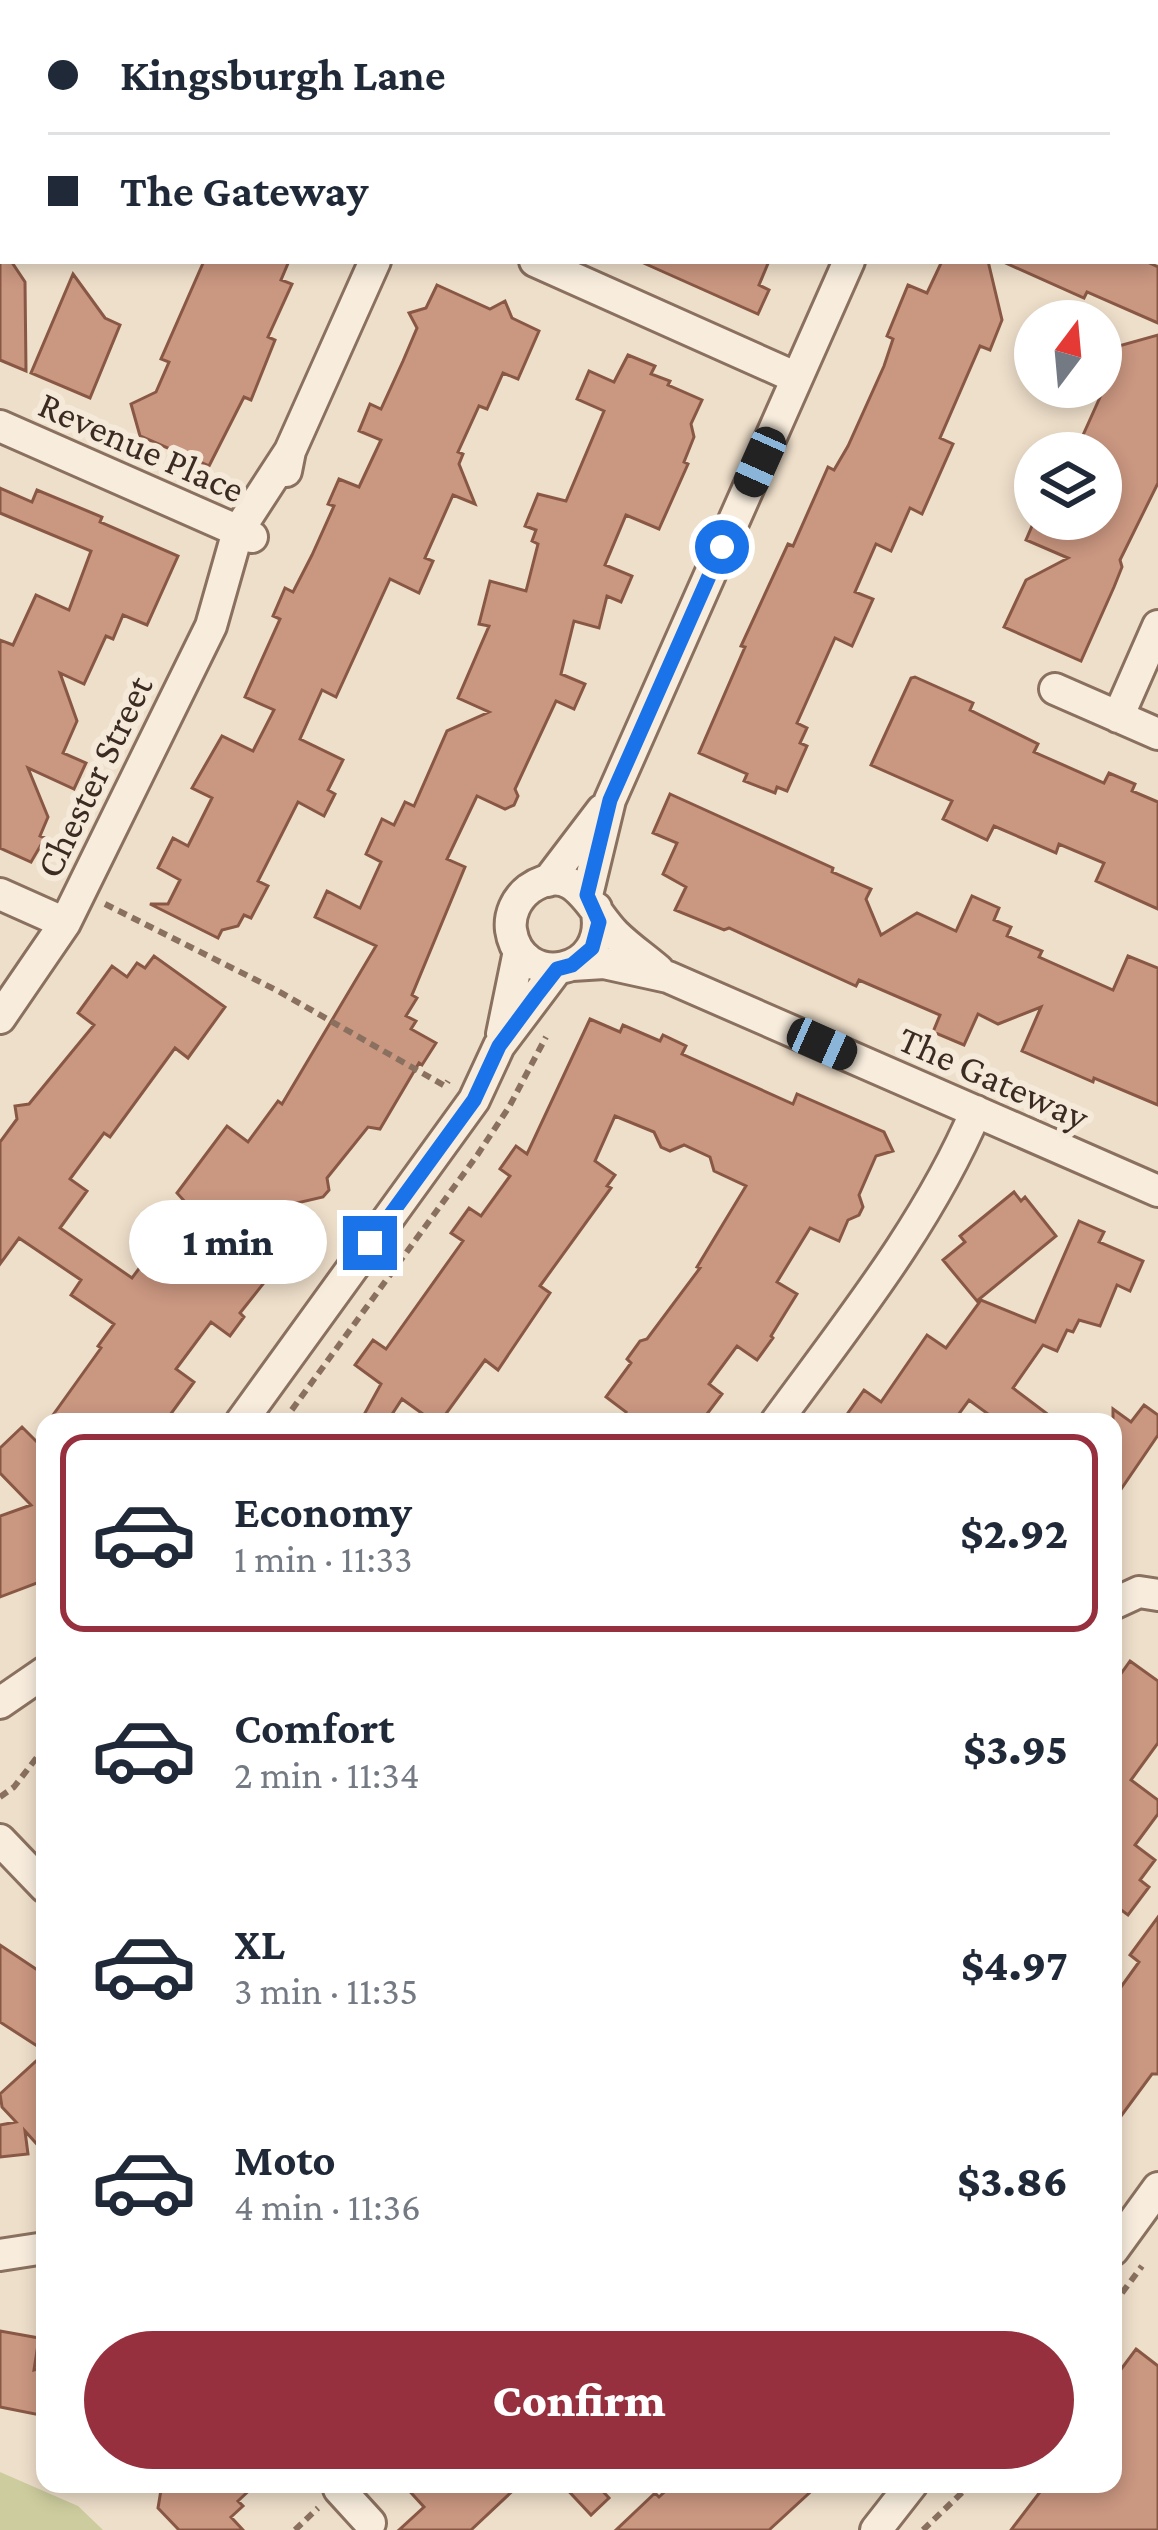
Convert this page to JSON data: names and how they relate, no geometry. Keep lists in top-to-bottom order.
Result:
{
  "streets": {
    "street": ["Revenue Place", "Chester Street", "The Gateway"]
  },
  "crossings": [
    ["Revenue Place", "Chester Street"]
  ],
  "north": "top",
  "page": {
    "banner": ["Kingsburgh Lane", "The Gateway"],
    "bubble": "1 min",
    "list": [
      {
        "name": "Economy",
        "note": "1 min · 11:33",
        "value": "$2.92"
      },
      {
        "name": "Comfort",
        "note": "2 min · 11:34",
        "value": "$3.95"
      },
      {
        "name": "XL",
        "note": "3 min · 11:35",
        "value": "$4.97"
      },
      {
        "name": "Moto",
        "note": "4 min · 11:36",
        "value": "$3.86"
      }
    ],
    "buttons": "Confirm"
  }
}
